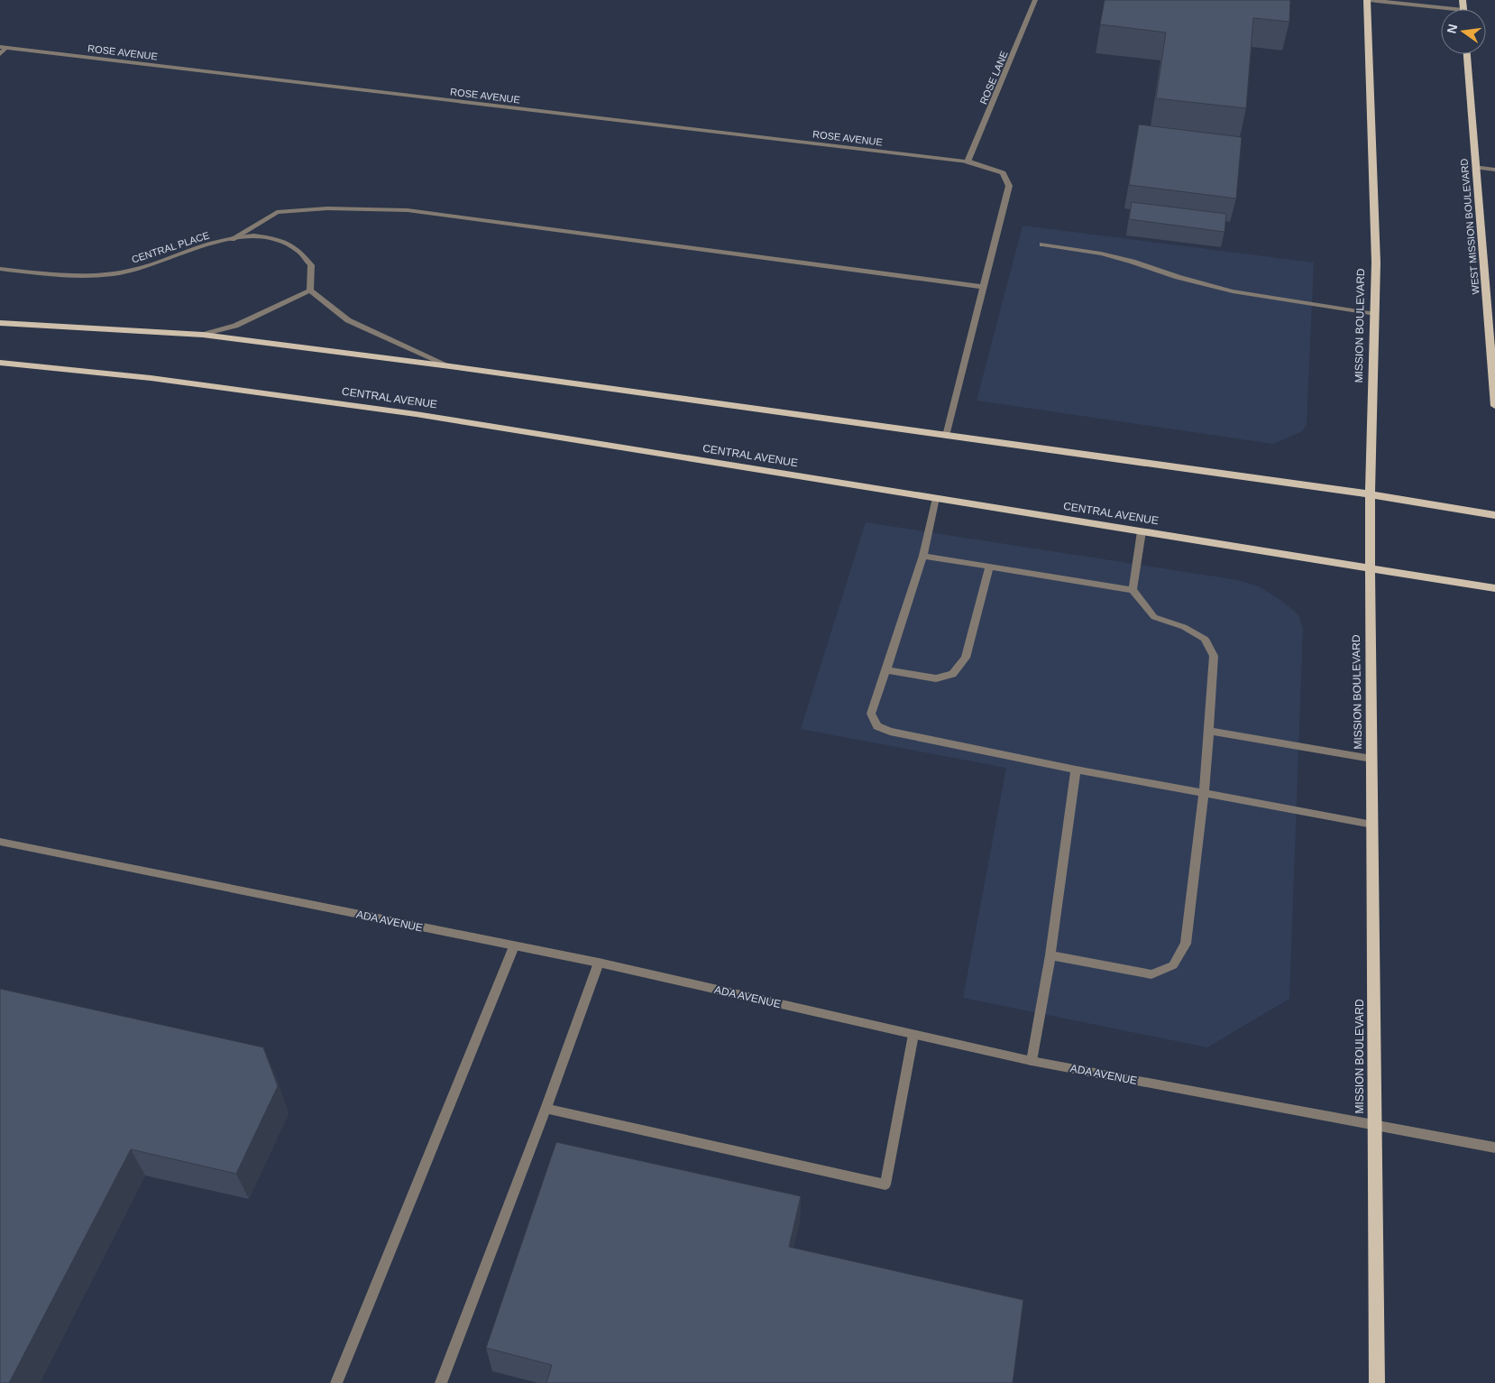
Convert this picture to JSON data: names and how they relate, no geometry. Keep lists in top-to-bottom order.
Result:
{
  "streets": {
    "main road": ["WEST MISSION BOULEVARD", "MISSION BOULEVARD", "CENTRAL AVENUE"],
    "street": [
      "ROSE AVENUE",
      "ROSE LANE",
      "CENTRAL PLACE",
      "ADA AVENUE"
    ]
  },
  "crossings": [
    ["ROSE AVENUE", "ROSE LANE"],
    ["MISSION BOULEVARD", "CENTRAL AVENUE"],
    ["MISSION BOULEVARD", "ADA AVENUE"]
  ],
  "north": "left"
}
